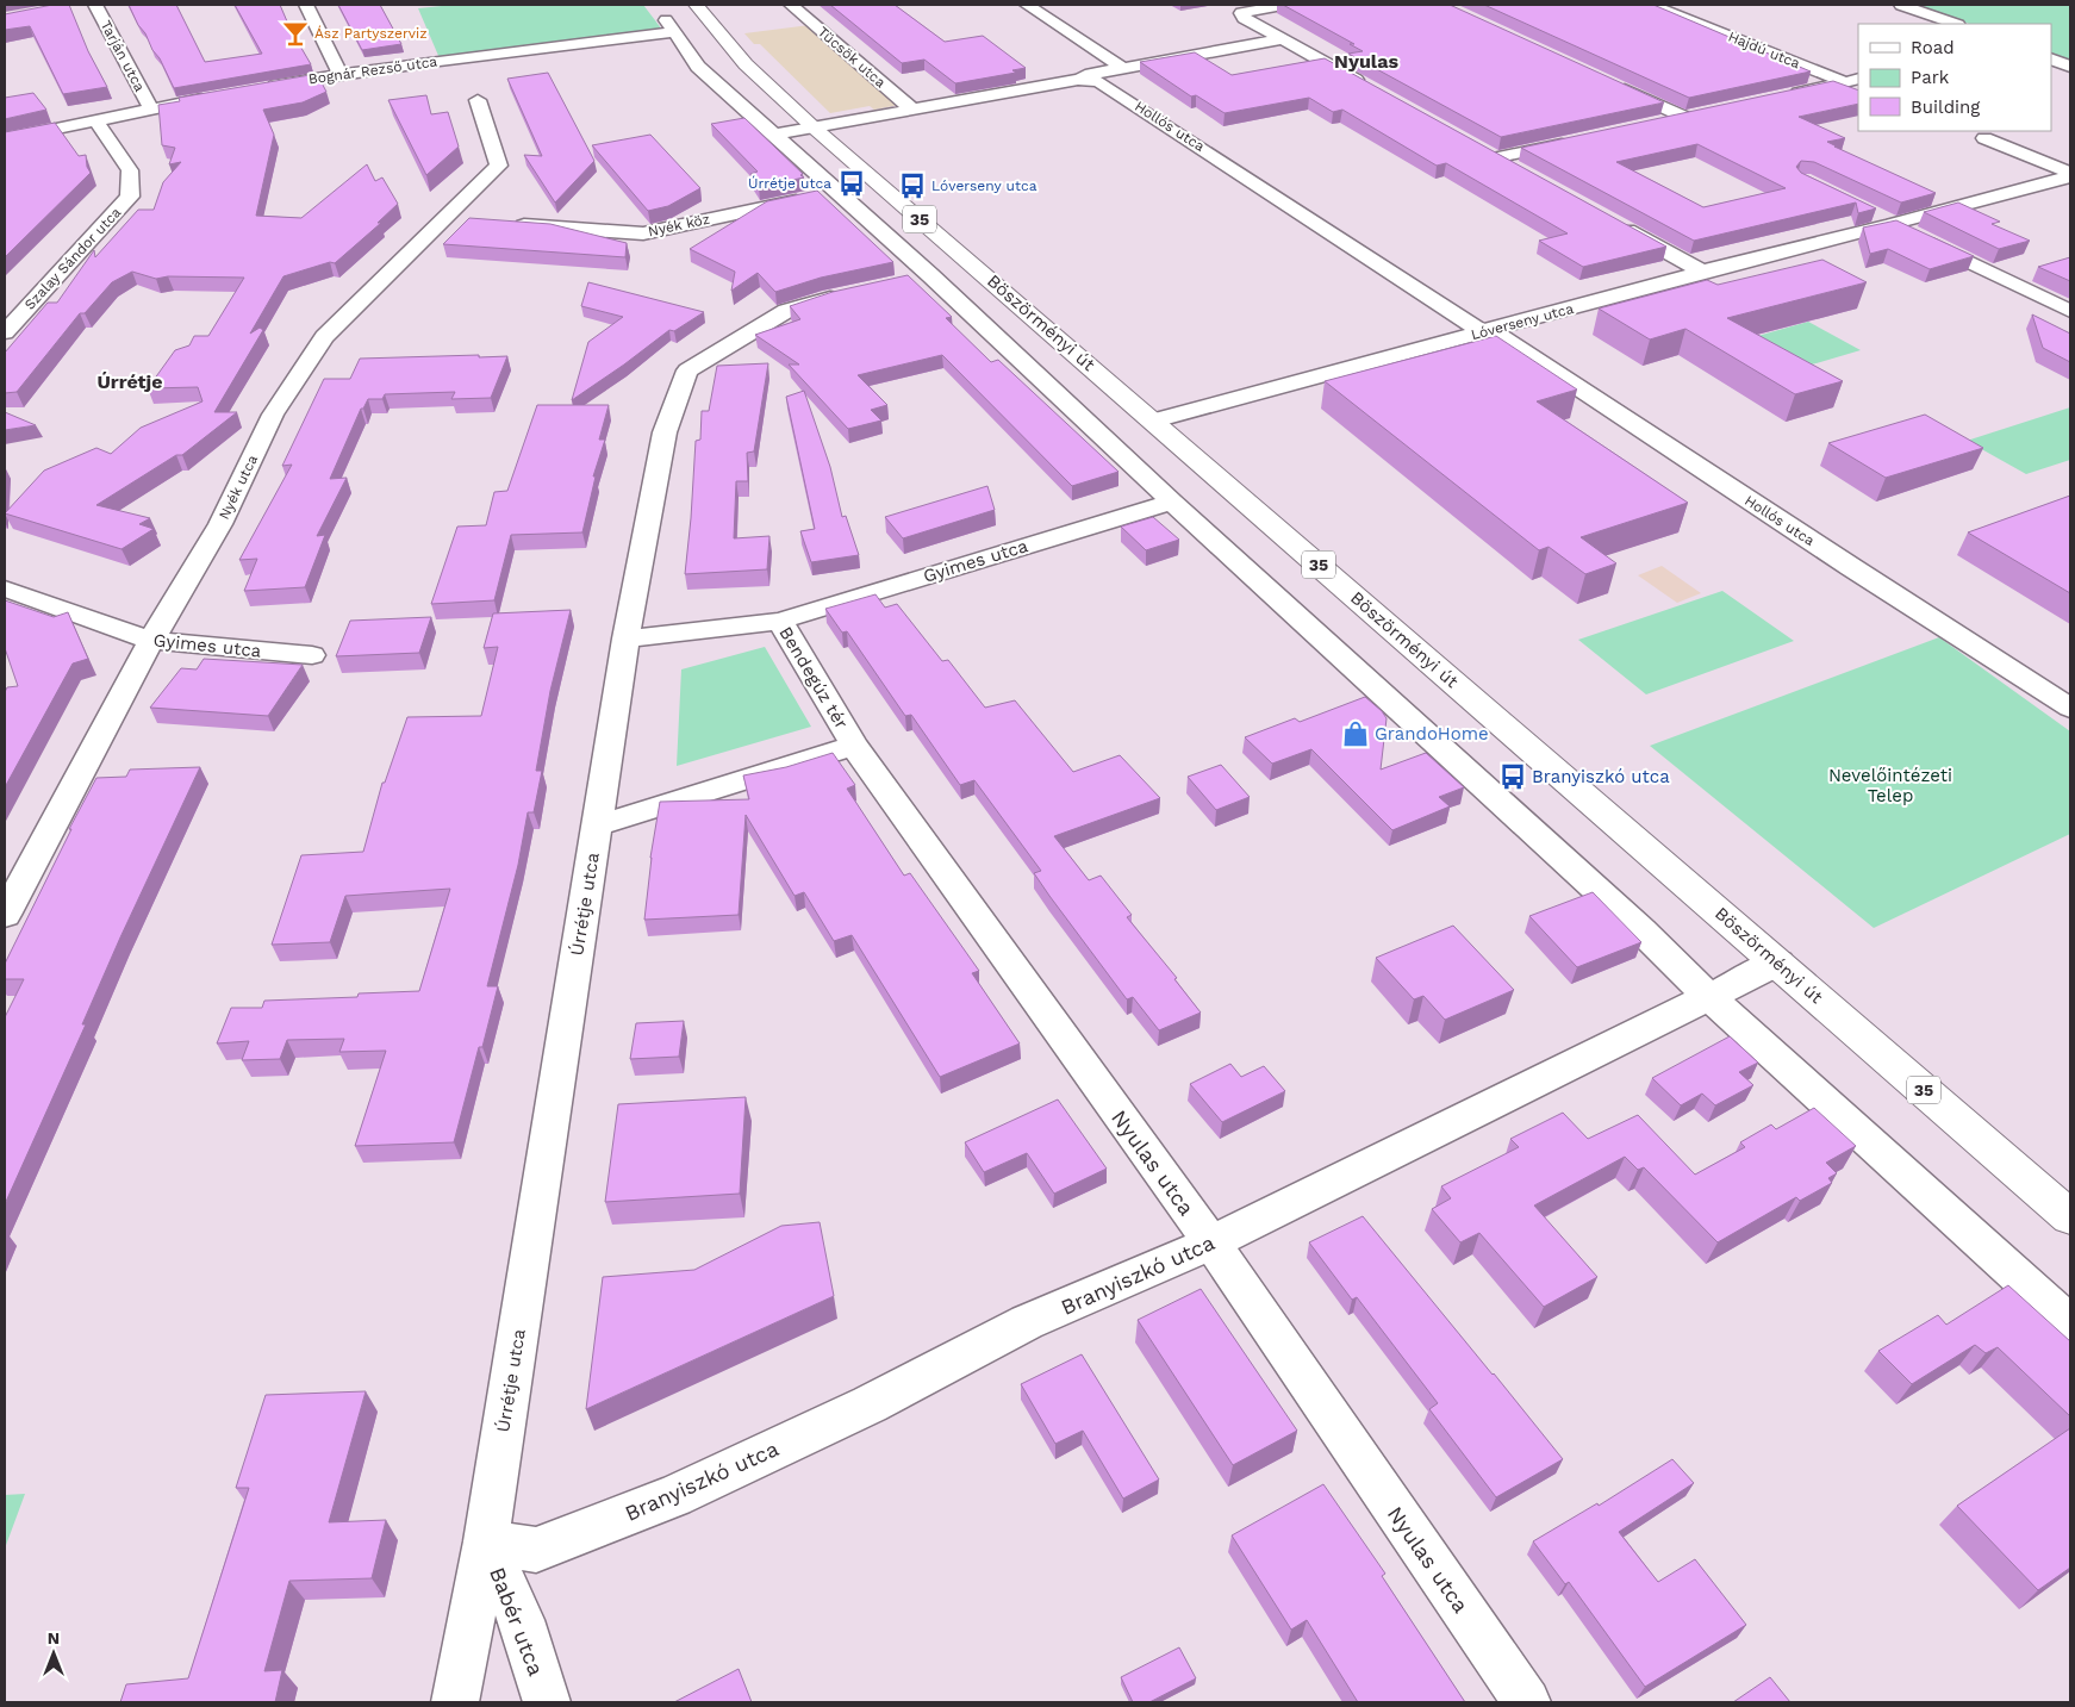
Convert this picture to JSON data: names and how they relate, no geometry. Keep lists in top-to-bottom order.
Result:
{
  "streets": {
    "main road": ["35", "Böszörményi út"],
    "street": [
      "Hajdú utca",
      "Tarján utca",
      "Tücsök utca",
      "Bognár Rezső utca",
      "Hollós utca",
      "Nyék köz",
      "Szalay Sándor utca",
      "Lóverseny utca",
      "Nyék utca",
      "Gyimes utca",
      "Bendegúz tér",
      "Úrrétje utca",
      "Nyulas utca",
      "Branyiszkó utca",
      "Babér utca"
    ]
  },
  "crossings": [
    ["Tücsök utca", "Hollós utca"],
    ["Bognár Rezső utca", "Hollós utca"],
    ["Hollós utca", "Lóverseny utca"],
    ["Hollós utca", "Böszörményi út"],
    ["Lóverseny utca", "Böszörményi út"],
    ["Böszörményi út", "Branyiszkó utca"],
    ["Nyék utca", "Gyimes utca"],
    ["Gyimes utca", "Bendegúz tér"],
    ["Bendegúz tér", "Úrrétje utca"],
    ["Bendegúz tér", "Nyulas utca"],
    ["Úrrétje utca", "Branyiszkó utca"],
    ["Úrrétje utca", "Babér utca"],
    ["Nyulas utca", "Branyiszkó utca"],
    ["Branyiszkó utca", "Babér utca"]
  ],
  "districts": ["Nyulas", "Úrrétje"],
  "parks": ["Nevelőintézeti Telep"],
  "places": {
    "bar": ["Ász Partyszerviz"],
    "bus stop": ["Úrrétje utca", "Lóverseny utca", "Branyiszkó utca"],
    "shop": ["GrandoHome"]
  },
  "legend": ["Road", "Park", "Building"],
  "north": "top"
}
